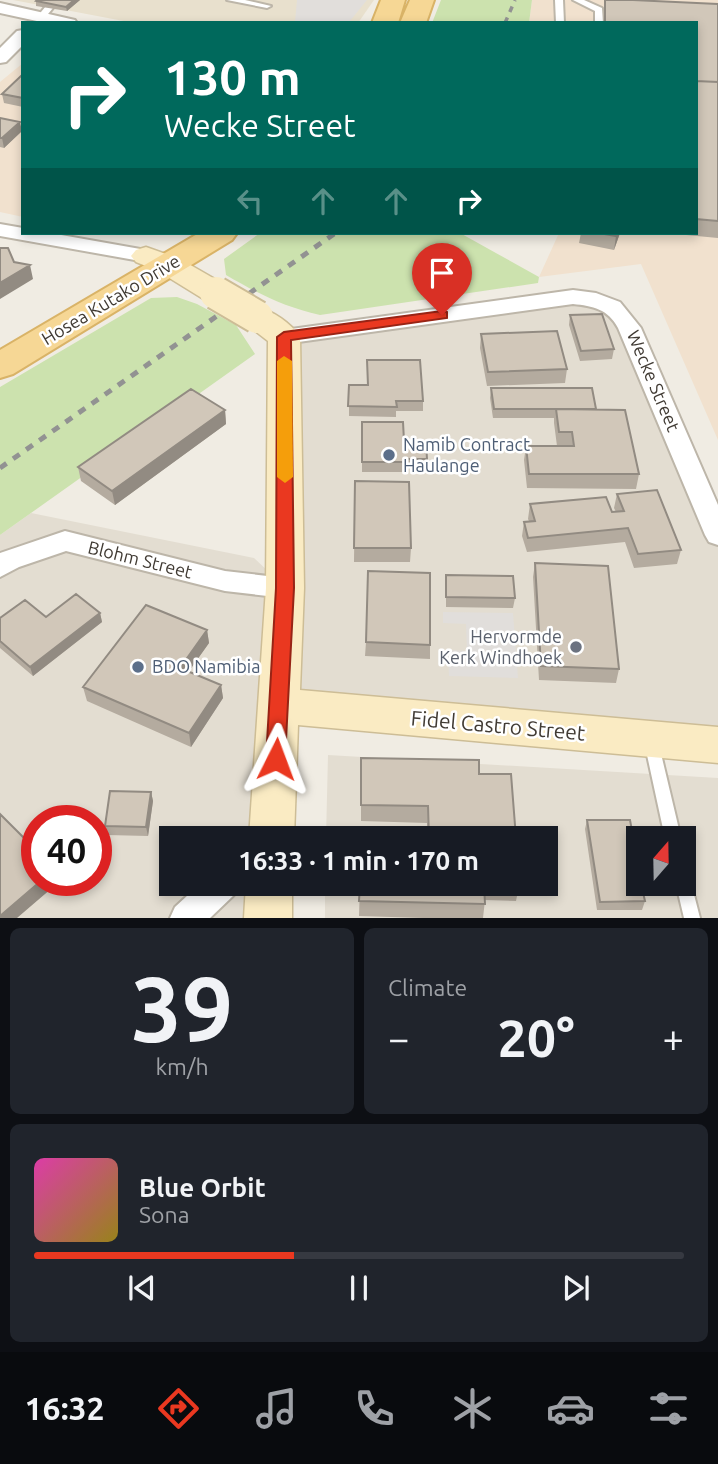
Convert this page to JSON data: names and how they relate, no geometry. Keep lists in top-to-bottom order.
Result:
{
  "streets": {
    "main road": ["Hosea Kutako Drive"],
    "street": ["Wecke Street", "Blohm Street", "Fidel Castro Street"]
  },
  "places": ["Namib Contract Haulange", "Hervormde Kerk Windhoek", "BDO Namibia"],
  "north": "top",
  "page": {
    "turn": ["130 m", "Wecke Street"],
    "limit": "40",
    "trip": "16:33 · 1 min · 170 m",
    "tile": [
      ["39", "km/h"],
      "Climate"
    ],
    "heat": ["−", "20°", "+"],
    "song": ["Blue Orbit", "Sona"],
    "tabs": "16:32"
  }
}
